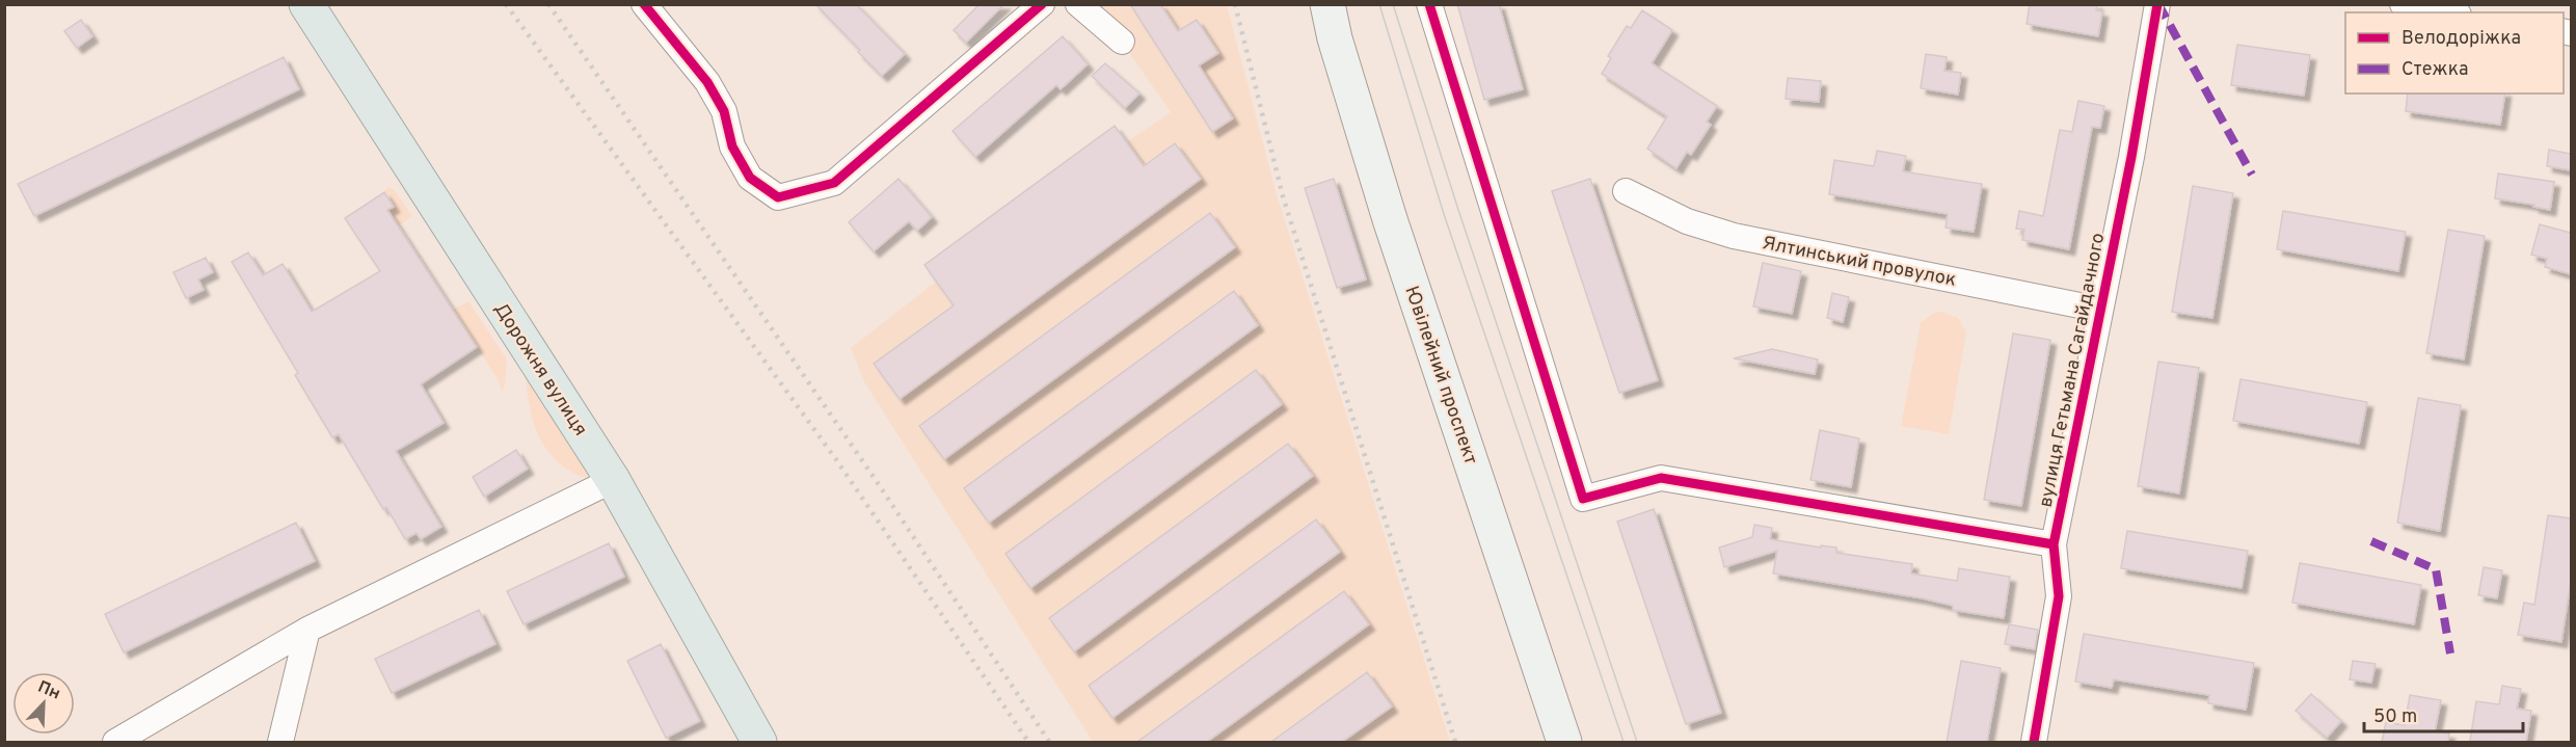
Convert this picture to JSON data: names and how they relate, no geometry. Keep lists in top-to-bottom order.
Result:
{
  "streets": {
    "main road": ["Дорожня вулиця", "Ювілейний проспект"],
    "street": ["Ялтинський провулок", "вулиця Гетьмана Сагайдачного"]
  },
  "crossings": [
    ["Ялтинський провулок", "вулиця Гетьмана Сагайдачного"]
  ],
  "legend": ["Велодоріжка", "Стежка"],
  "scale_bar": "50 m",
  "north": "top right"
}
